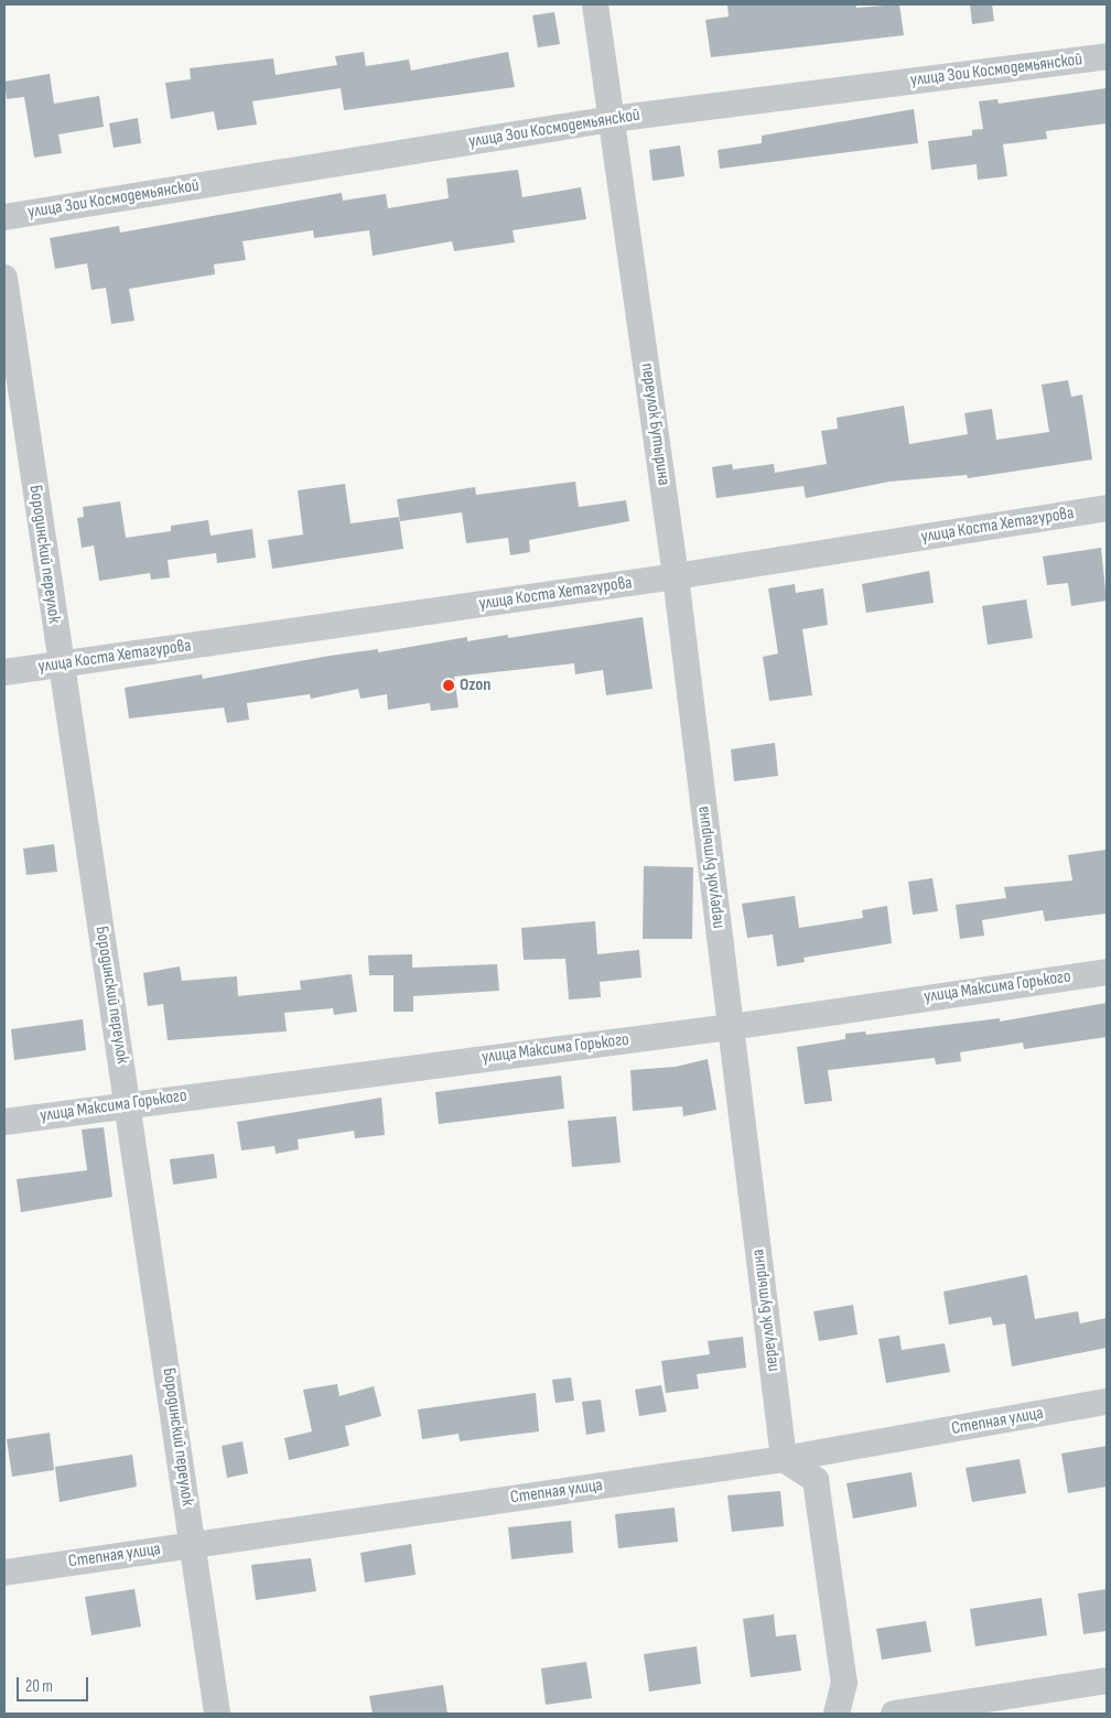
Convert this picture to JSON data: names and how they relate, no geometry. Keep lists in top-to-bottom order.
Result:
{
  "streets": {
    "street": [
      "улица Зои Космодемьянской",
      "переулок Бутырина",
      "улица Коста Хетагурова",
      "Бородинский переулок",
      "улица Максима Горького",
      "Степная улица"
    ]
  },
  "crossings": [
    ["улица Зои Космодемьянской", "переулок Бутырина"],
    ["переулок Бутырина", "улица Коста Хетагурова"],
    ["переулок Бутырина", "улица Максима Горького"],
    ["переулок Бутырина", "Степная улица"],
    ["улица Коста Хетагурова", "Бородинский переулок"],
    ["Бородинский переулок", "улица Максима Горького"],
    ["Бородинский переулок", "Степная улица"]
  ],
  "places": ["Ozon"],
  "scale_bar": "20 m"
}
